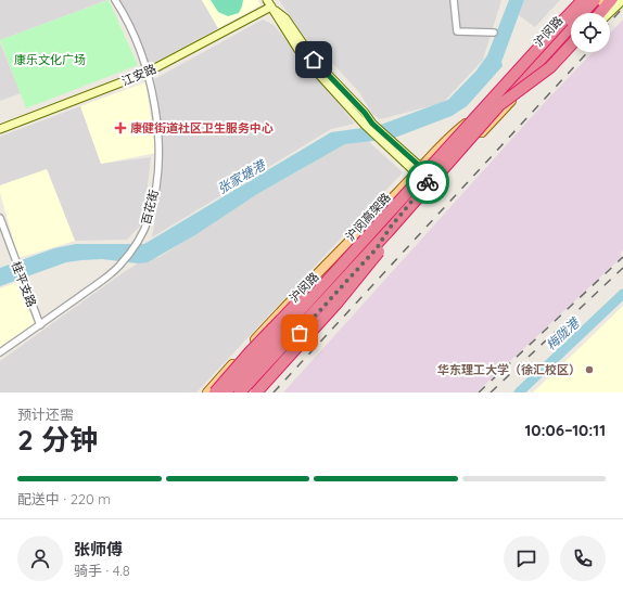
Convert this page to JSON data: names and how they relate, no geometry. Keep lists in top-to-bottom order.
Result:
{
  "streets": {
    "highway": ["沪闵高架路"],
    "main road": ["沪闵路", "江安路"],
    "street": ["百花街", "桂平支路"]
  },
  "crossings": [
    ["沪闵路", "沪闵高架路"],
    ["江安路", "百花街"],
    ["百花街", "桂平支路"]
  ],
  "water": ["张家塘港", "梅陇港"],
  "parks": ["康乐文化广场"],
  "places": {
    "health": ["康健街道社区卫生服务中心"],
    "other": ["华东理工大学（徐汇校区）"]
  },
  "page": {
    "heading": ["2 分钟", "预计还需", "10:06–10:11"],
    "panel": ["张师傅", "骑手 · 4.8"],
    "bar": "配送中 · 220 m"
  }
}
